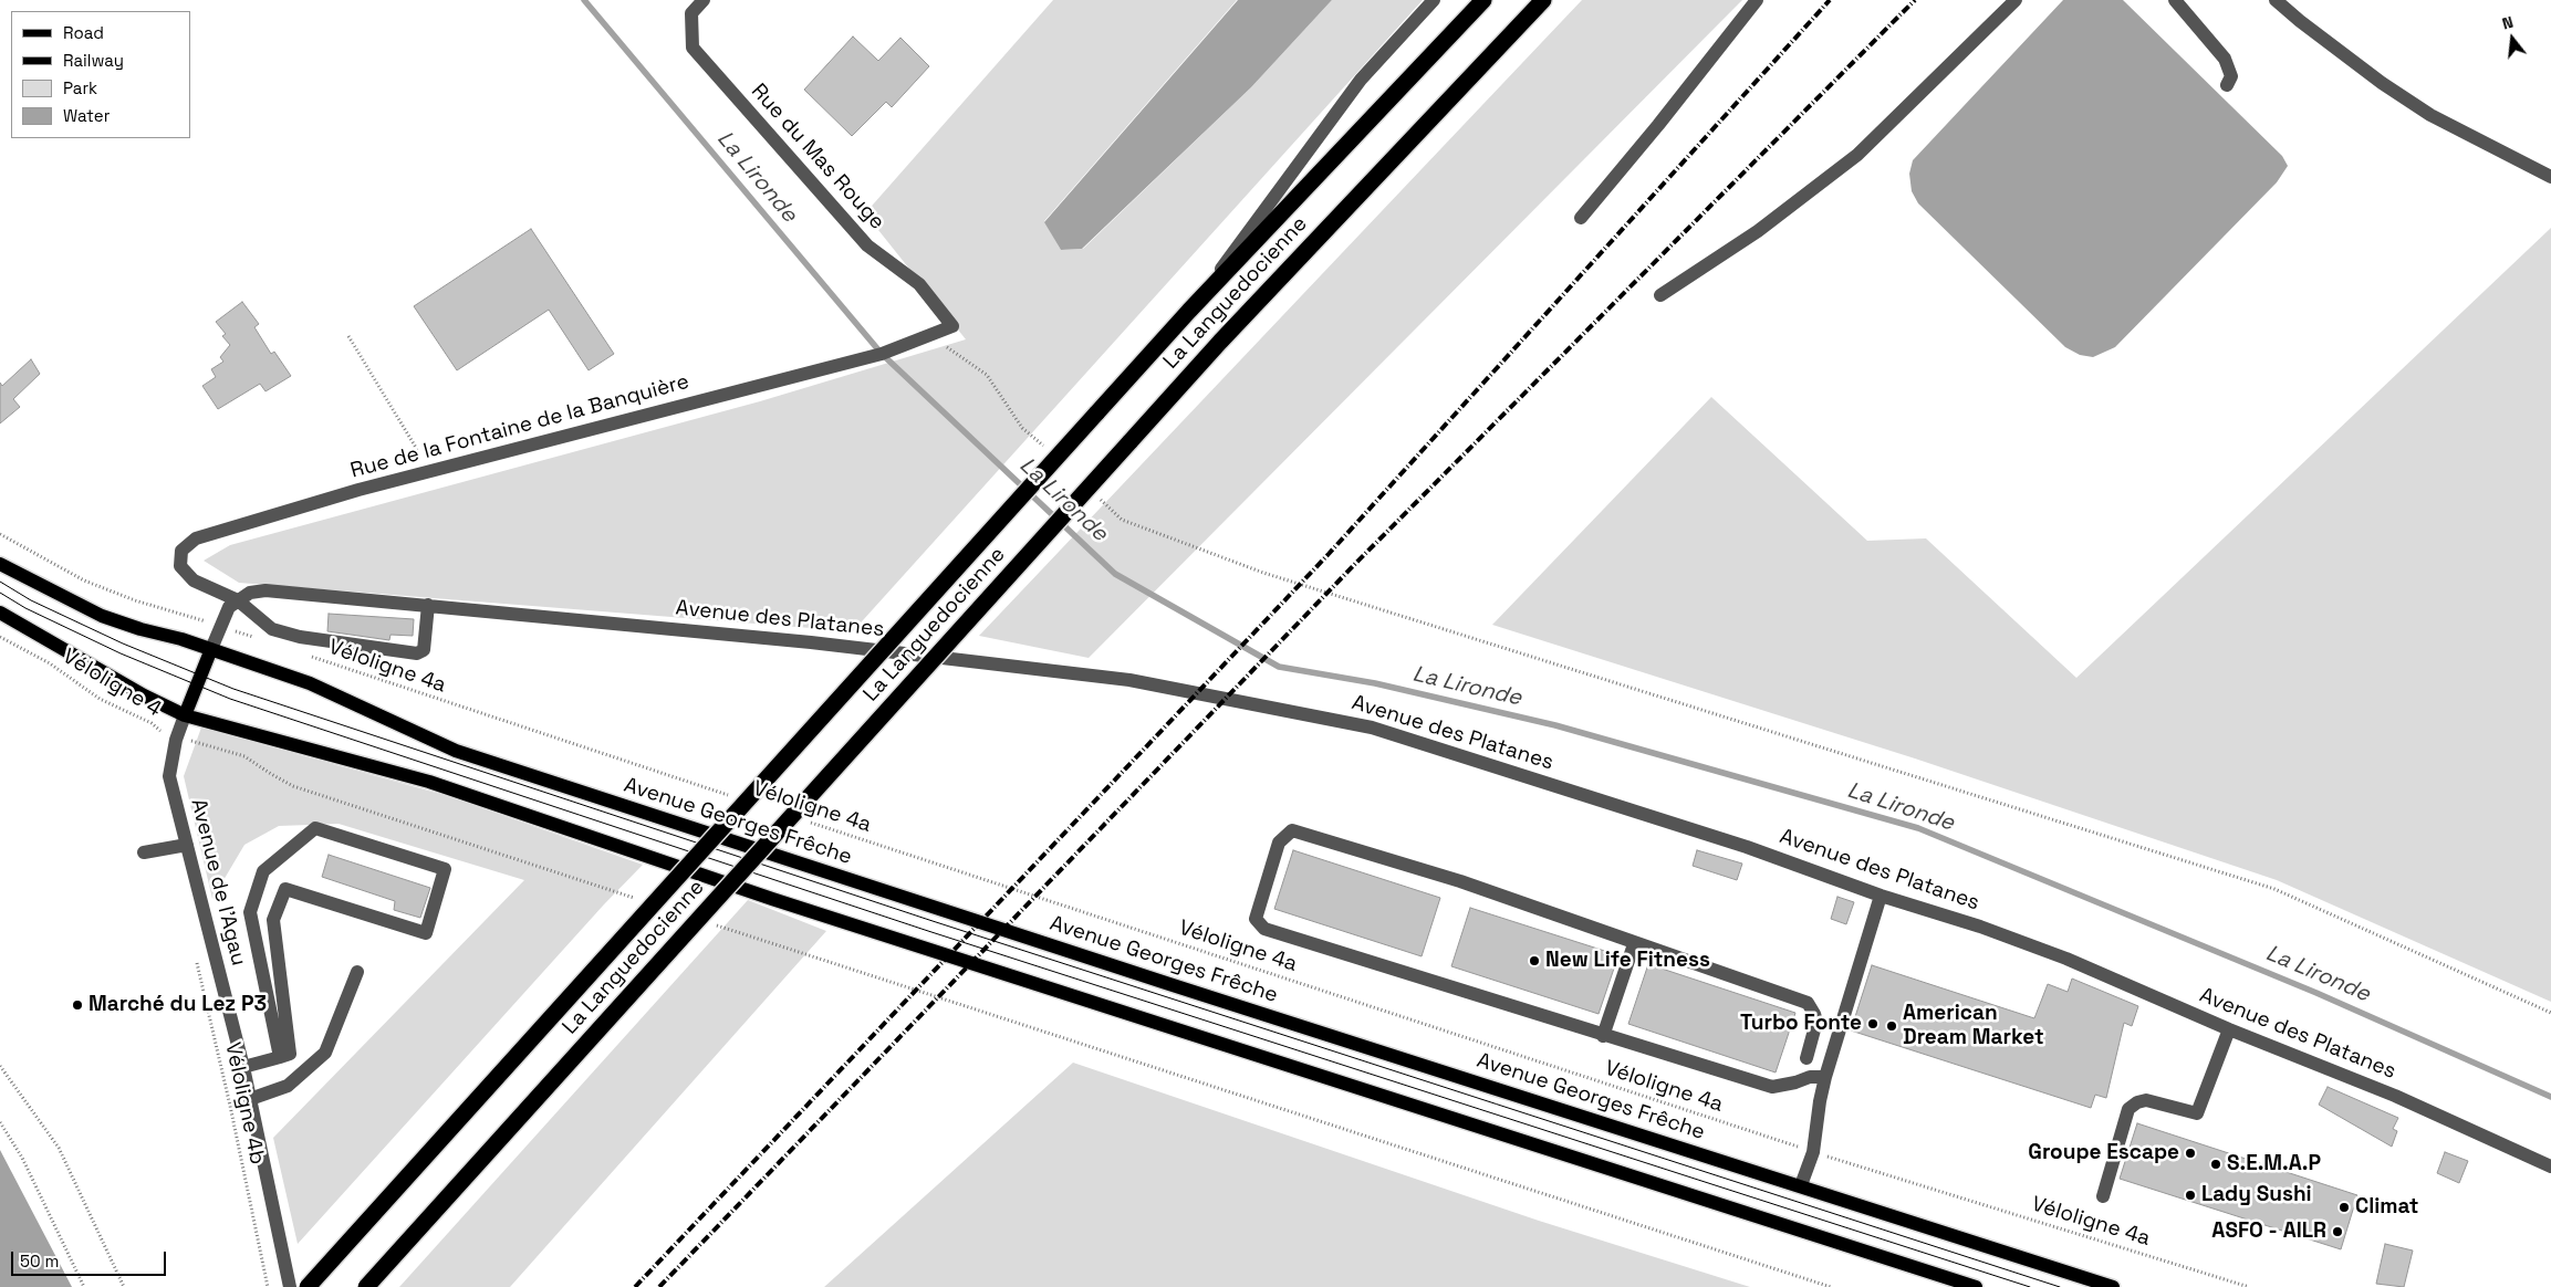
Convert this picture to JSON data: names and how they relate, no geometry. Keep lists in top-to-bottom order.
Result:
{
  "streets": {
    "highway": ["La Languedocienne"],
    "main road": ["Avenue Georges Frêche"],
    "street": [
      "Rue du Mas Rouge",
      "Rue de la Fontaine de la Banquière",
      "Avenue des Platanes",
      "Avenue de l'Agau"
    ],
    "path": ["Véloligne 4a", "Véloligne 4", "Véloligne 4b"]
  },
  "crossings": [
    ["Rue du Mas Rouge", "Rue de la Fontaine de la Banquière"],
    ["Rue de la Fontaine de la Banquière", "Avenue des Platanes"],
    ["Véloligne 4", "Avenue de l'Agau"]
  ],
  "water": ["La Lironde"],
  "places": [
    "New Life Fitness",
    "Marché du Lez P3",
    "Turbo Fonte",
    "American Dream Market",
    "Groupe Escape",
    "S.E.M.A.P",
    "Lady Sushi",
    "Climat",
    "ASFO - AILR"
  ],
  "legend": [
    "Road",
    "Railway",
    "Park",
    "Water"
  ],
  "scale_bar": "50 m",
  "north": "top"
}
